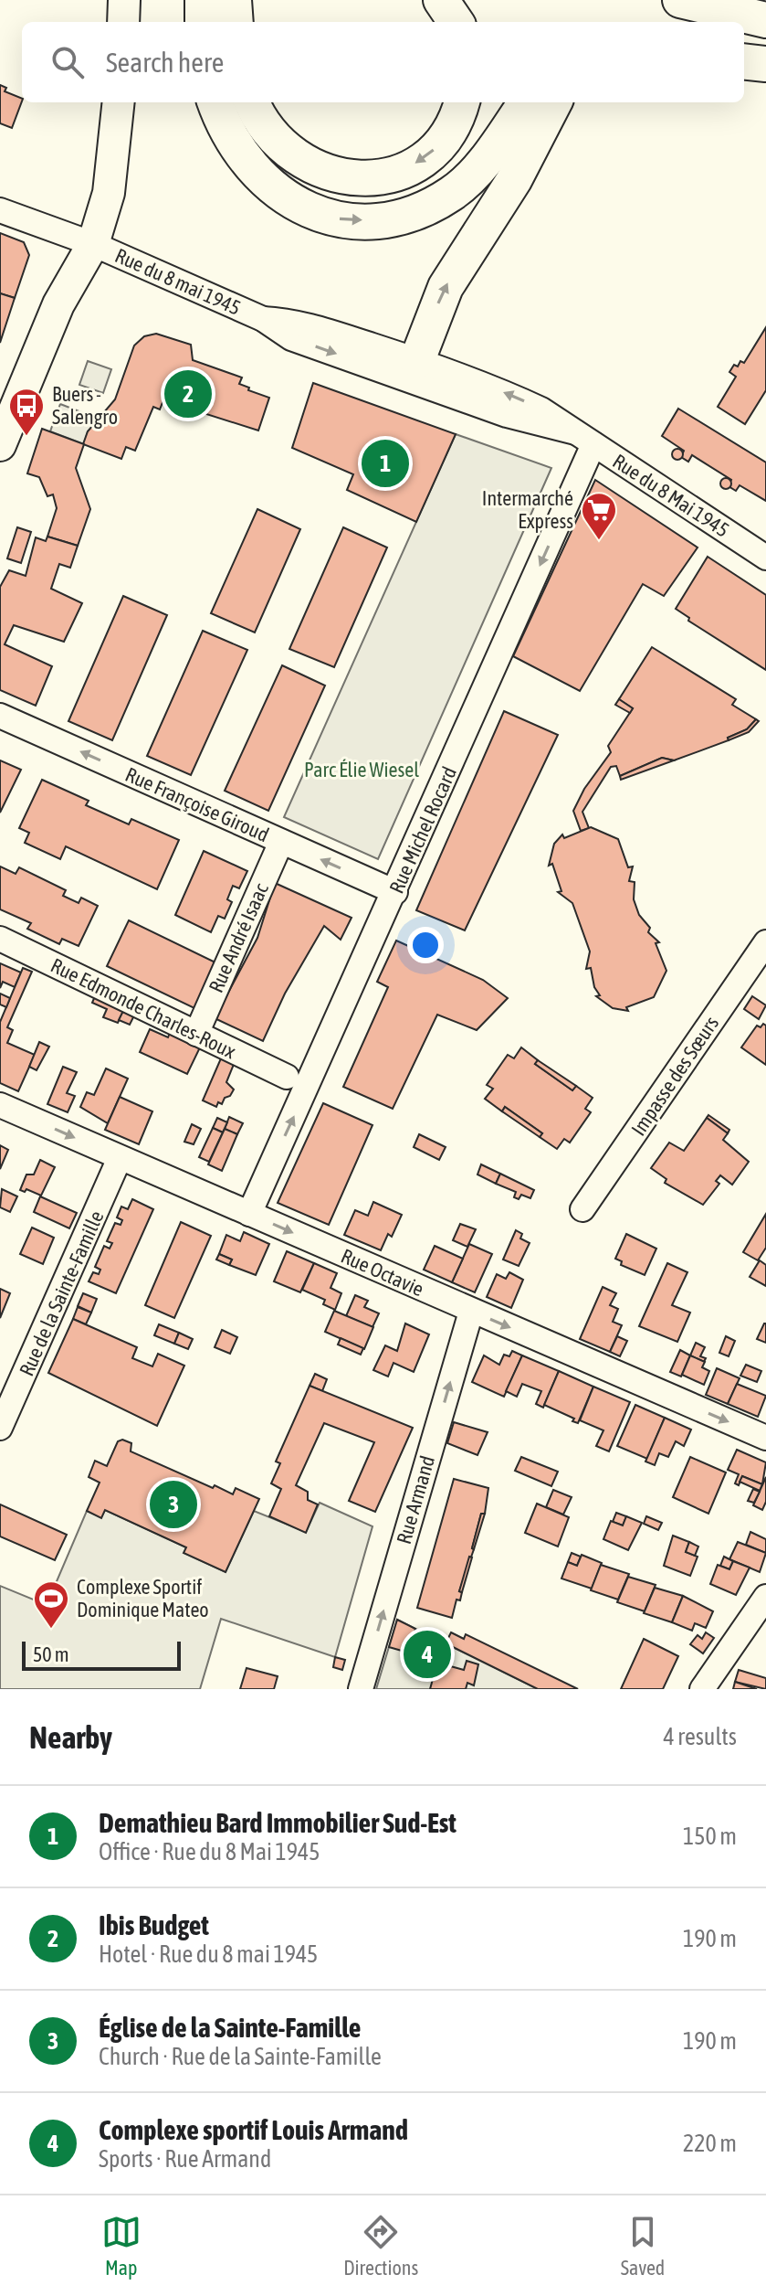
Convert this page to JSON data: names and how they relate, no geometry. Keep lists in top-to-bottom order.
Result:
{
  "streets": {
    "street": [
      "Rue du 8 mai 1945",
      "Rue du 8 Mai 1945",
      "Rue Françoise Giroud",
      "Rue Michel Rocard",
      "Rue André Isaac",
      "Rue Edmonde Charles-Roux",
      "Impasse des Sœurs",
      "Rue Octavie",
      "Rue de la Sainte-Famille",
      "Rue Armand"
    ]
  },
  "crossings": [
    ["Rue du 8 mai 1945", "Rue du 8 Mai 1945"],
    ["Rue du 8 Mai 1945", "Rue Michel Rocard"],
    ["Rue Françoise Giroud", "Rue Michel Rocard"],
    ["Rue Françoise Giroud", "Rue André Isaac"],
    ["Rue Michel Rocard", "Rue Octavie"],
    ["Rue André Isaac", "Rue Edmonde Charles-Roux"],
    ["Rue Octavie", "Rue de la Sainte-Famille"],
    ["Rue Octavie", "Rue Armand"]
  ],
  "one_way": ["Rue Françoise Giroud", "Rue Octavie", "Rue Armand"],
  "parks": ["Parc Élie Wiesel"],
  "places": {
    "bus stop": ["Buers - Salengro"],
    "supermarket": ["Intermarché Express"],
    "sports": ["Complexe Sportif Dominique Mateo"]
  },
  "scale_bar": "50 m",
  "page": {
    "search": "Search here",
    "pins": [
      "2",
      "1",
      "3",
      "4"
    ],
    "scale": "50 m",
    "heading": ["Nearby", "4 results"],
    "list": [
      {
        "mark": "1",
        "name": "Demathieu Bard Immobilier Sud-Est",
        "note": "Office · Rue du 8 Mai 1945",
        "value": "150 m"
      },
      {
        "mark": "2",
        "name": "Ibis Budget",
        "note": "Hotel · Rue du 8 mai 1945",
        "value": "190 m"
      },
      {
        "mark": "3",
        "name": "Église de la Sainte-Famille",
        "note": "Church · Rue de la Sainte-Famille",
        "value": "190 m"
      },
      {
        "mark": "4",
        "name": "Complexe sportif Louis Armand",
        "note": "Sports · Rue Armand",
        "value": "220 m"
      }
    ],
    "nav": ["Map", "Directions", "Saved"]
  }
}
